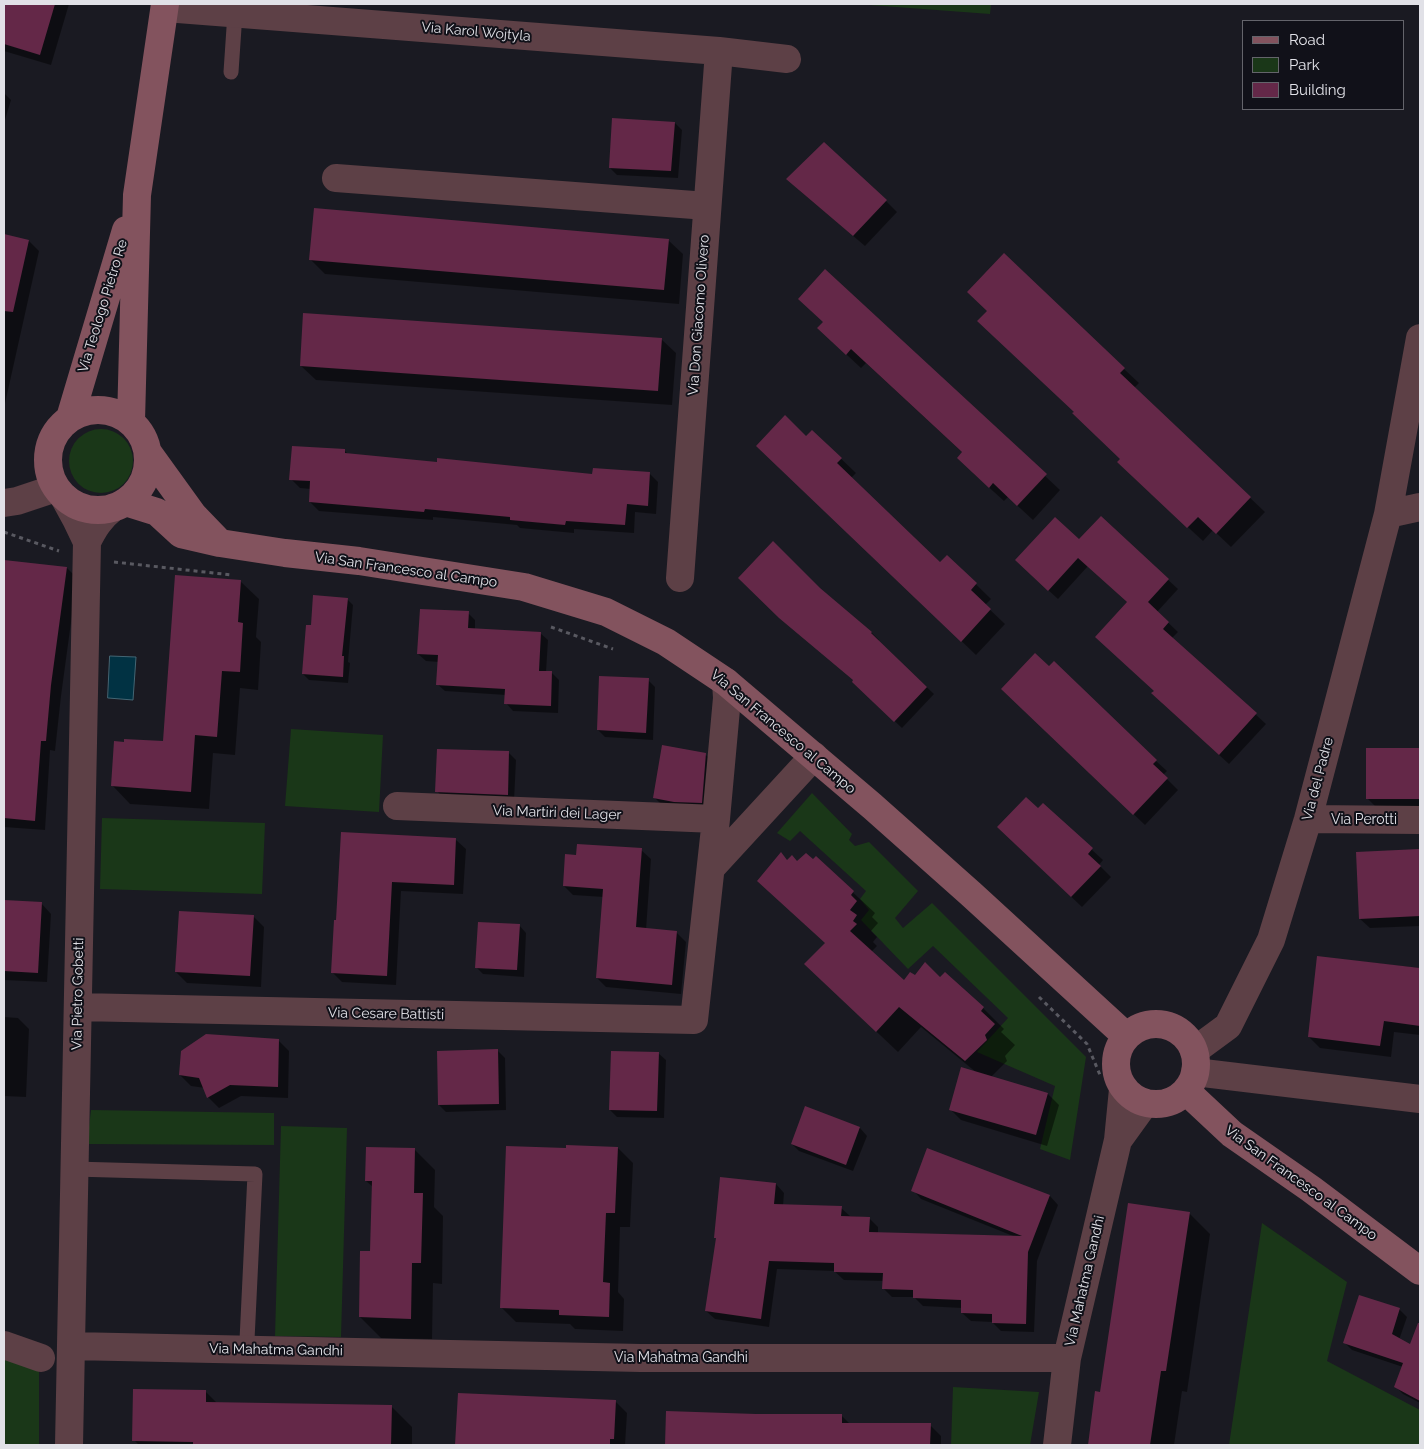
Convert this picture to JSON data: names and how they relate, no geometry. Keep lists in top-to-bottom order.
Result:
{
  "streets": {
    "street": [
      "Via Karol Wojtyla",
      "Via Teologo Pietro Re",
      "Via Don Giacomo Olivero",
      "Via San Francesco al Campo",
      "Via del Padre",
      "Via Martiri dei Lager",
      "Via Perotti",
      "Via Pietro Gobetti",
      "Via Cesare Battisti",
      "Via Mahatma Gandhi"
    ]
  },
  "crossings": [
    ["Via Karol Wojtyla", "Via Teologo Pietro Re"],
    ["Via Karol Wojtyla", "Via Don Giacomo Olivero"],
    ["Via Teologo Pietro Re", "Via San Francesco al Campo"],
    ["Via Teologo Pietro Re", "Via Pietro Gobetti"],
    ["Via San Francesco al Campo", "Via del Padre"],
    ["Via San Francesco al Campo", "Via Pietro Gobetti"],
    ["Via San Francesco al Campo", "Via Mahatma Gandhi"],
    ["Via del Padre", "Via Perotti"],
    ["Via del Padre", "Via Mahatma Gandhi"],
    ["Via Pietro Gobetti", "Via Cesare Battisti"],
    ["Via Pietro Gobetti", "Via Mahatma Gandhi"]
  ],
  "legend": ["Road", "Park", "Building"]
}
